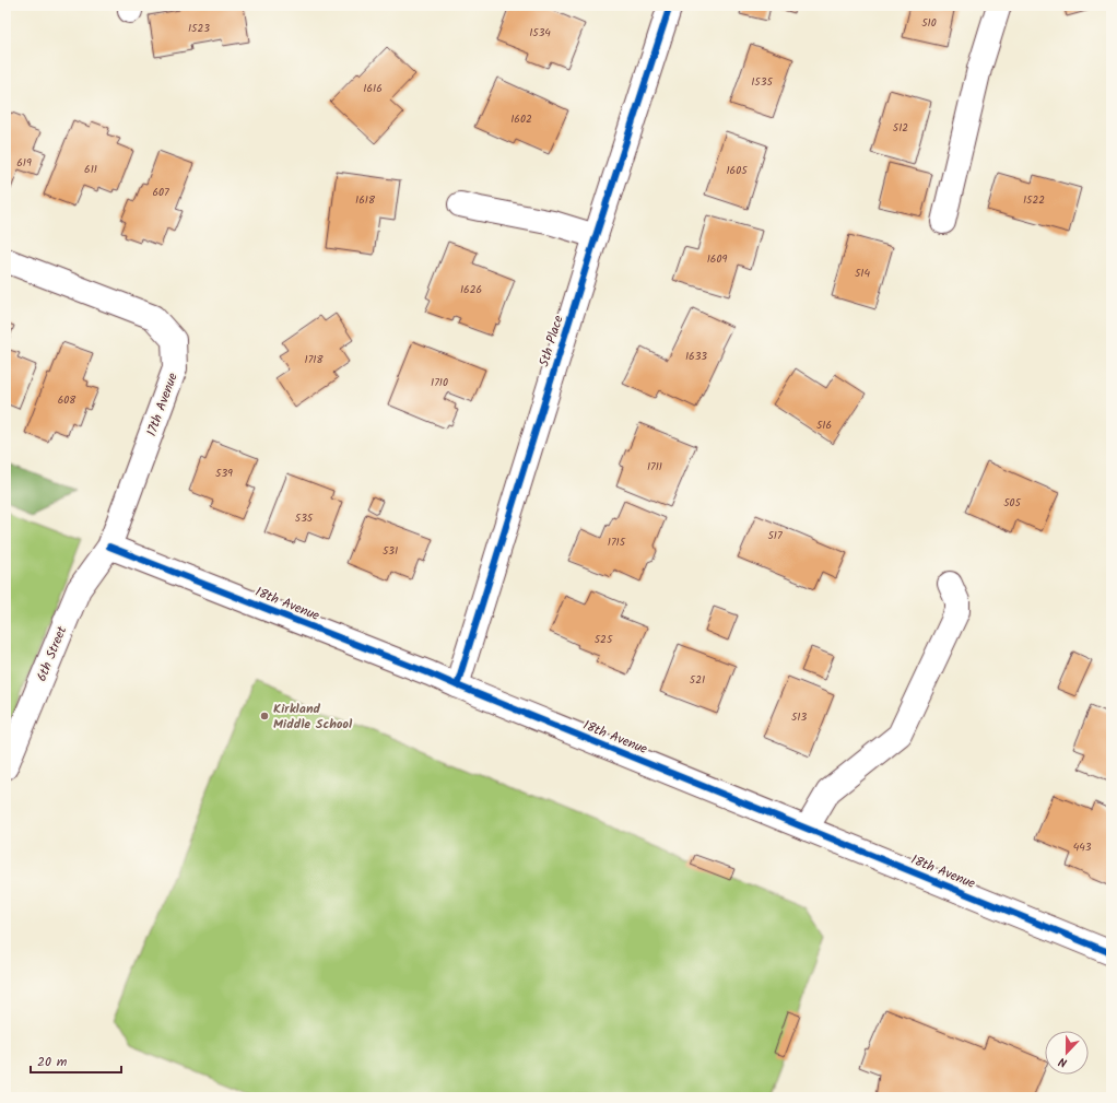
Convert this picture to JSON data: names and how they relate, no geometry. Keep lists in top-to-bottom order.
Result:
{
  "streets": {
    "street": [
      "5th Place",
      "17th Avenue",
      "18th Avenue",
      "6th Street"
    ]
  },
  "crossings": [
    ["5th Place", "18th Avenue"],
    ["17th Avenue", "18th Avenue"],
    ["17th Avenue", "6th Street"],
    ["18th Avenue", "6th Street"]
  ],
  "places": ["Kirkland Middle School"],
  "house_numbers": [
    "510",
    "1523",
    "1534",
    "1535",
    "1616",
    "1602",
    "512",
    "619",
    "611",
    "1605",
    "607",
    "1618",
    "1522",
    "1609",
    "514",
    "1626",
    "1633",
    "1718",
    "1710",
    "608",
    "516",
    "1711",
    "539",
    "505",
    "535",
    "517",
    "1715",
    "531",
    "525",
    "521",
    "513",
    "443"
  ],
  "scale_bar": "20 m",
  "north": "bottom"
}
